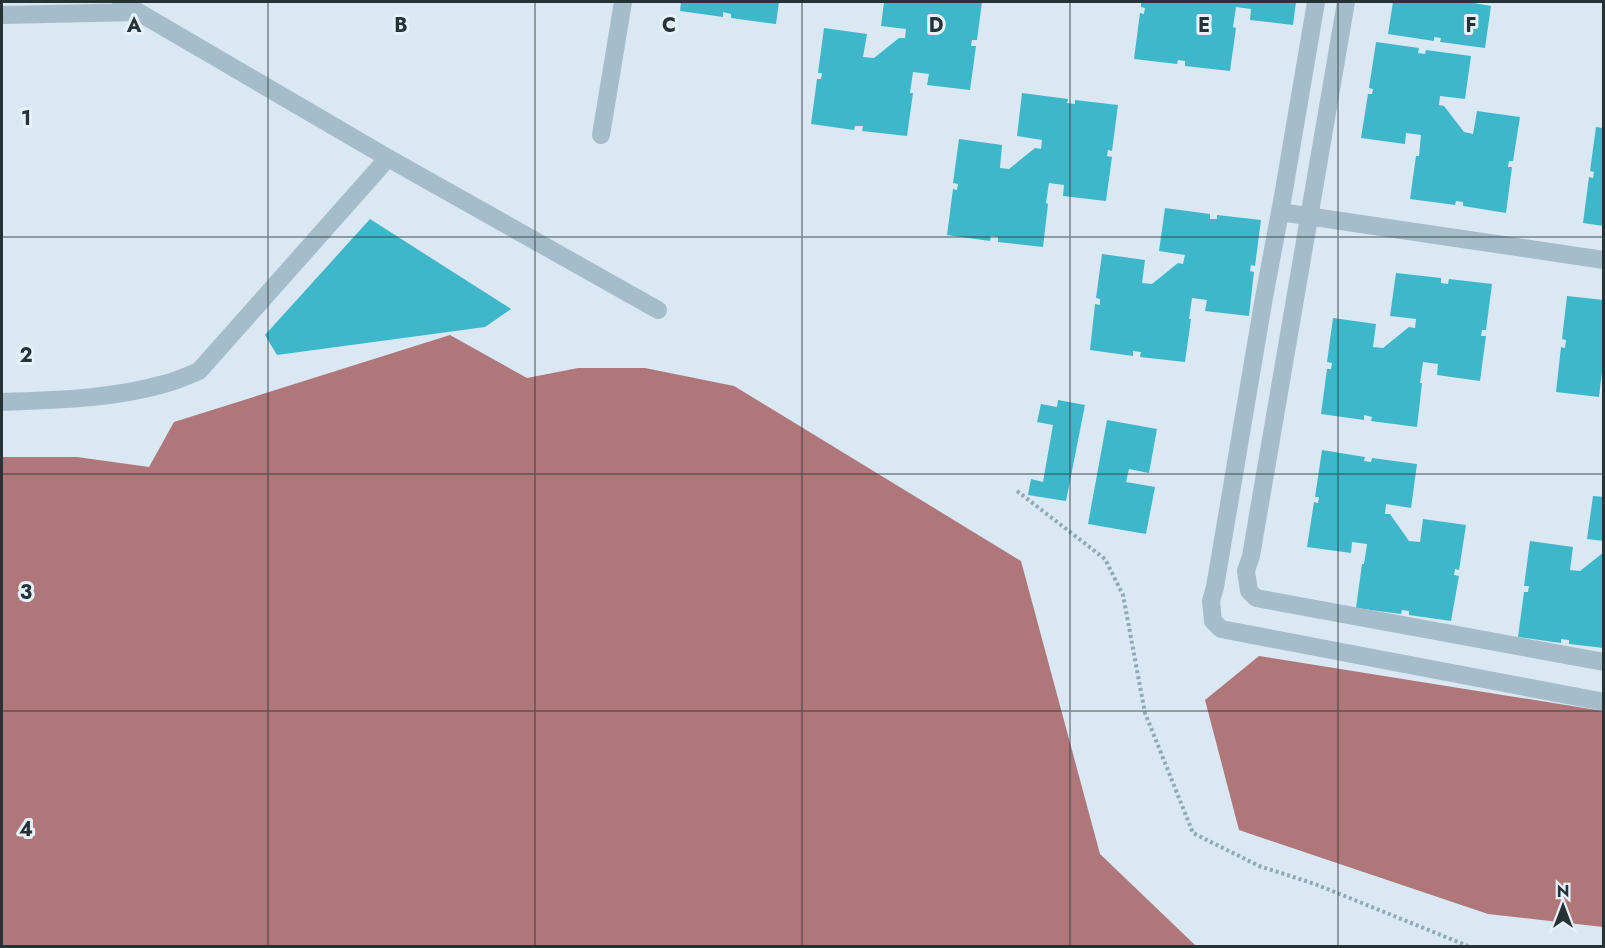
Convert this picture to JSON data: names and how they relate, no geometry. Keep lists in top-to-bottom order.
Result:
{
  "north": "top",
  "grid": {
    "columns": [
      "A",
      "B",
      "C",
      "D",
      "E",
      "F"
    ],
    "rows": [
      "1",
      "2",
      "3",
      "4"
    ]
  }
}
